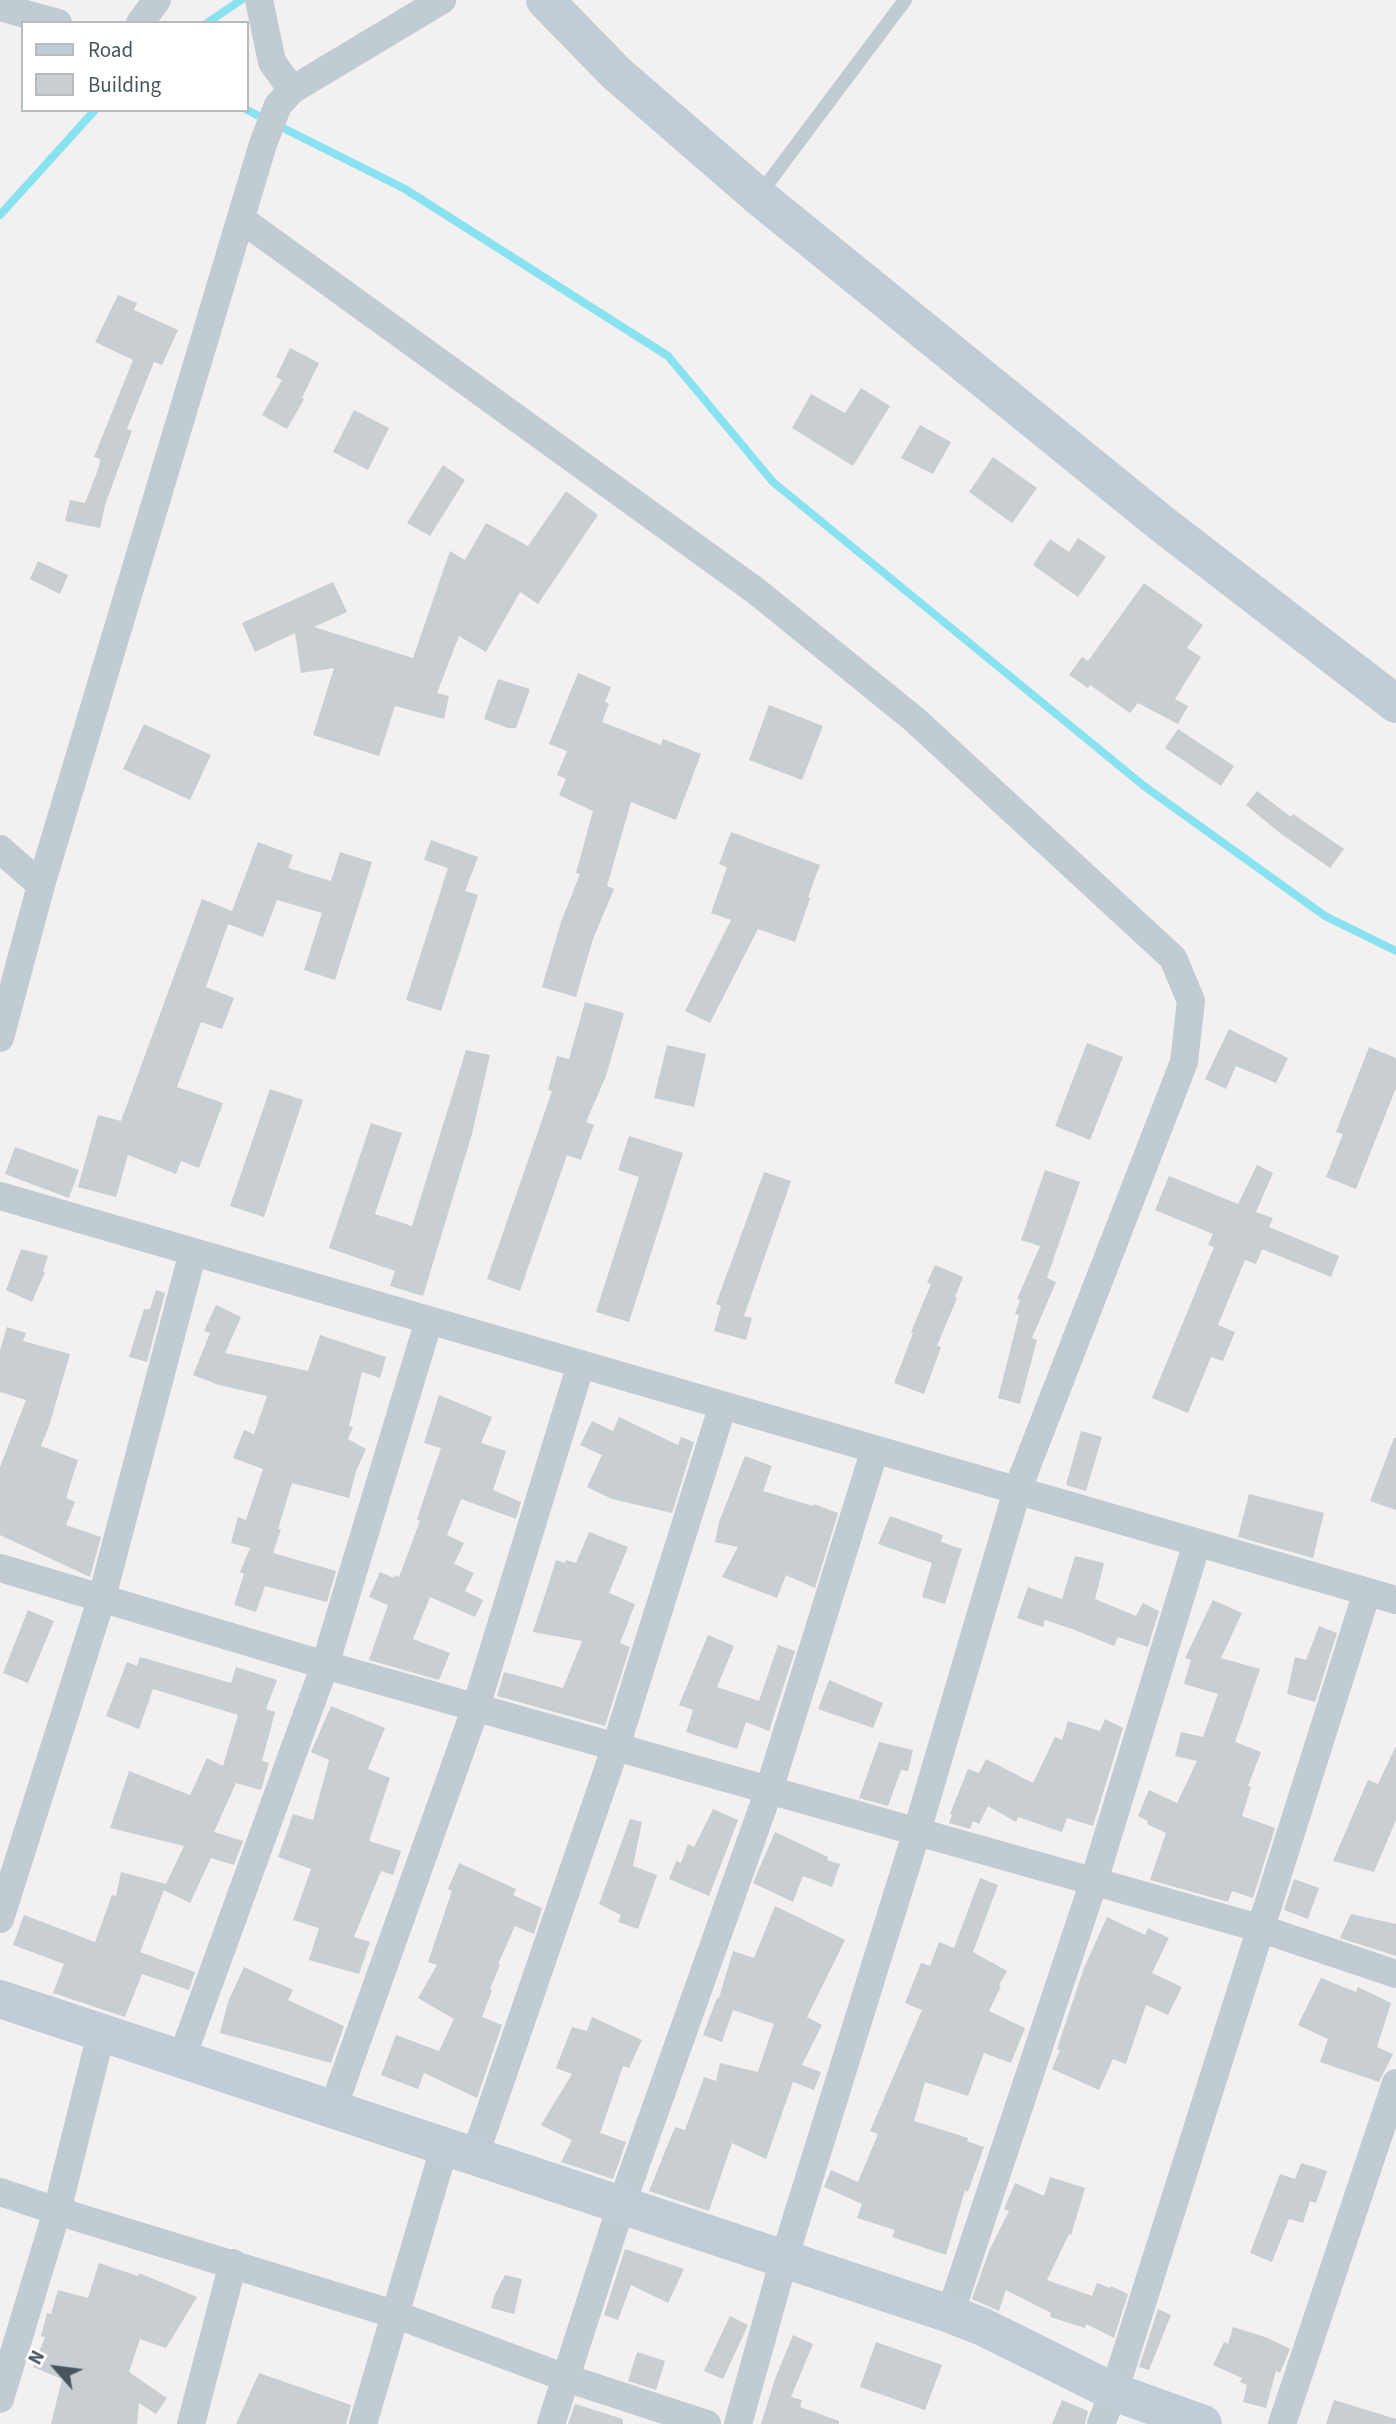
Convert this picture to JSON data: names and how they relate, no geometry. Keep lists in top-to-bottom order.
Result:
{
  "legend": ["Road", "Building"],
  "north": "top left"
}
